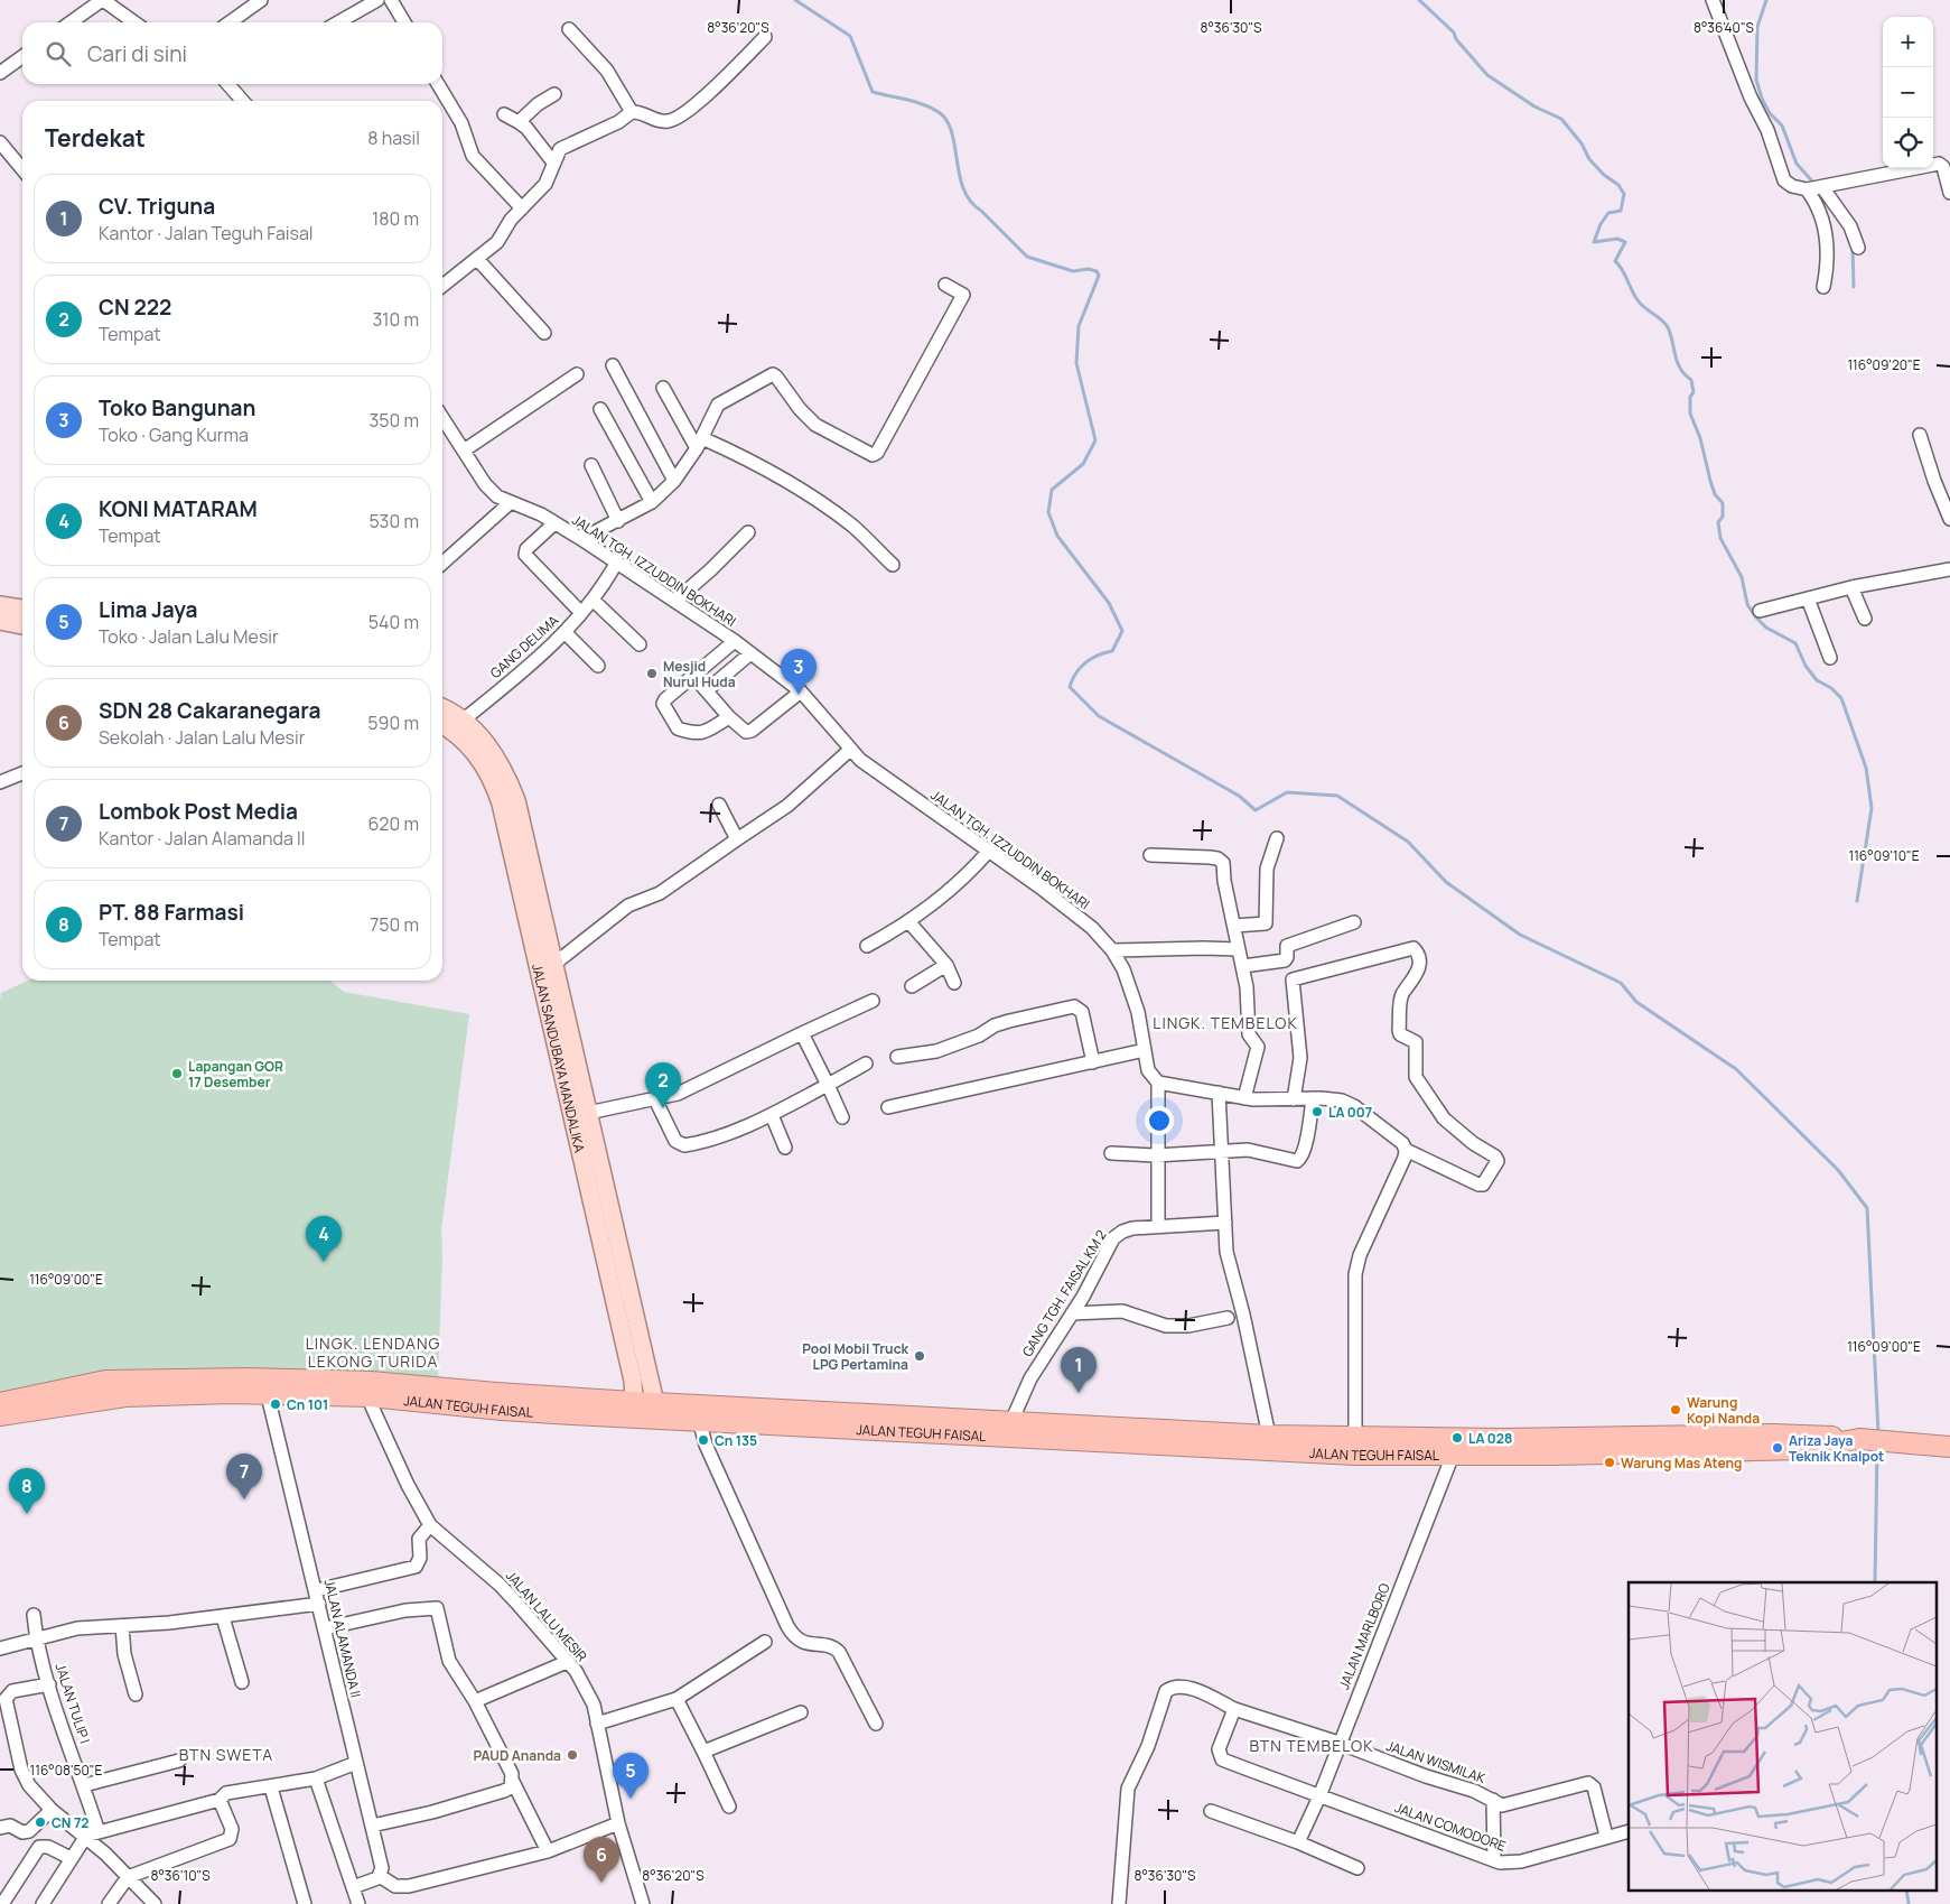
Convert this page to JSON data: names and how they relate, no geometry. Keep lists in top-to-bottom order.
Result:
{
  "streets": {
    "highway": ["JALAN TEGUH FAISAL"],
    "main road": ["JALAN SANDUBAYA MANDALIKA"],
    "street": [
      "JALAN TGH. IZZUDDIN BOKHARI",
      "GANG DELIMA",
      "GANG TGH. FAISAL KM 2",
      "JALAN LALU MESIR",
      "JALAN MARLBORO",
      "JALAN ALAMANDA II",
      "JALAN TULIP I",
      "JALAN WISMILAK",
      "JALAN COMODORE"
    ]
  },
  "crossings": [
    ["JALAN TGH. IZZUDDIN BOKHARI", "GANG DELIMA"],
    ["JALAN SANDUBAYA MANDALIKA", "JALAN TEGUH FAISAL"],
    ["GANG TGH. FAISAL KM 2", "JALAN TEGUH FAISAL"],
    ["JALAN TEGUH FAISAL", "JALAN LALU MESIR"],
    ["JALAN TEGUH FAISAL", "JALAN MARLBORO"],
    ["JALAN TEGUH FAISAL", "JALAN ALAMANDA II"],
    ["JALAN MARLBORO", "JALAN WISMILAK"],
    ["JALAN MARLBORO", "JALAN COMODORE"],
    ["JALAN WISMILAK", "JALAN COMODORE"]
  ],
  "districts": [
    "LINGK. TEMBELOK",
    "LINGK. LENDANG LEKONG TURIDA",
    "BTN TEMBELOK",
    "BTN SWETA"
  ],
  "places": [
    "Mesjid Nurul Huda",
    "Lapangan GOR 17 Desember",
    "LA 007",
    "Pool Mobil Truck LPG Pertamina",
    "Cn 101",
    "Warung Kopi Nanda",
    "LA 028",
    "Cn 135",
    "Ariza Jaya Teknik Knalpot",
    "Warung Mas Ateng",
    "PAUD Ananda",
    "CN 72"
  ],
  "page": {
    "map_buttons": ["+", "−"],
    "search": "Cari di sini",
    "heading": ["Terdekat", "8 hasil"],
    "list": [
      {
        "mark": "1",
        "name": "CV. Triguna",
        "note": "Kantor · Jalan Teguh Faisal",
        "value": "180 m"
      },
      {
        "mark": "2",
        "name": "CN 222",
        "note": "Tempat",
        "value": "310 m"
      },
      {
        "mark": "3",
        "name": "Toko Bangunan",
        "note": "Toko · Gang Kurma",
        "value": "350 m"
      },
      {
        "mark": "4",
        "name": "KONI MATARAM",
        "note": "Tempat",
        "value": "530 m"
      },
      {
        "mark": "5",
        "name": "Lima Jaya",
        "note": "Toko · Jalan Lalu Mesir",
        "value": "540 m"
      },
      {
        "mark": "6",
        "name": "SDN 28 Cakaranegara",
        "note": "Sekolah · Jalan Lalu Mesir",
        "value": "590 m"
      },
      {
        "mark": "7",
        "name": "Lombok Post Media",
        "note": "Kantor · Jalan Alamanda II",
        "value": "620 m"
      },
      {
        "mark": "8",
        "name": "PT. 88 Farmasi",
        "note": "Tempat",
        "value": "750 m"
      }
    ],
    "pins": [
      "3",
      "2",
      "4",
      "1",
      "7",
      "8",
      "5",
      "6"
    ]
  },
  "coordinates": [
    "8°36'20\"S",
    "8°36'30\"S",
    "8°36'40\"S",
    "116°09'20\"E",
    "116°09'10\"E",
    "116°09'00\"E",
    "116°08'50\"E",
    "8°36'10\"S"
  ]
}
